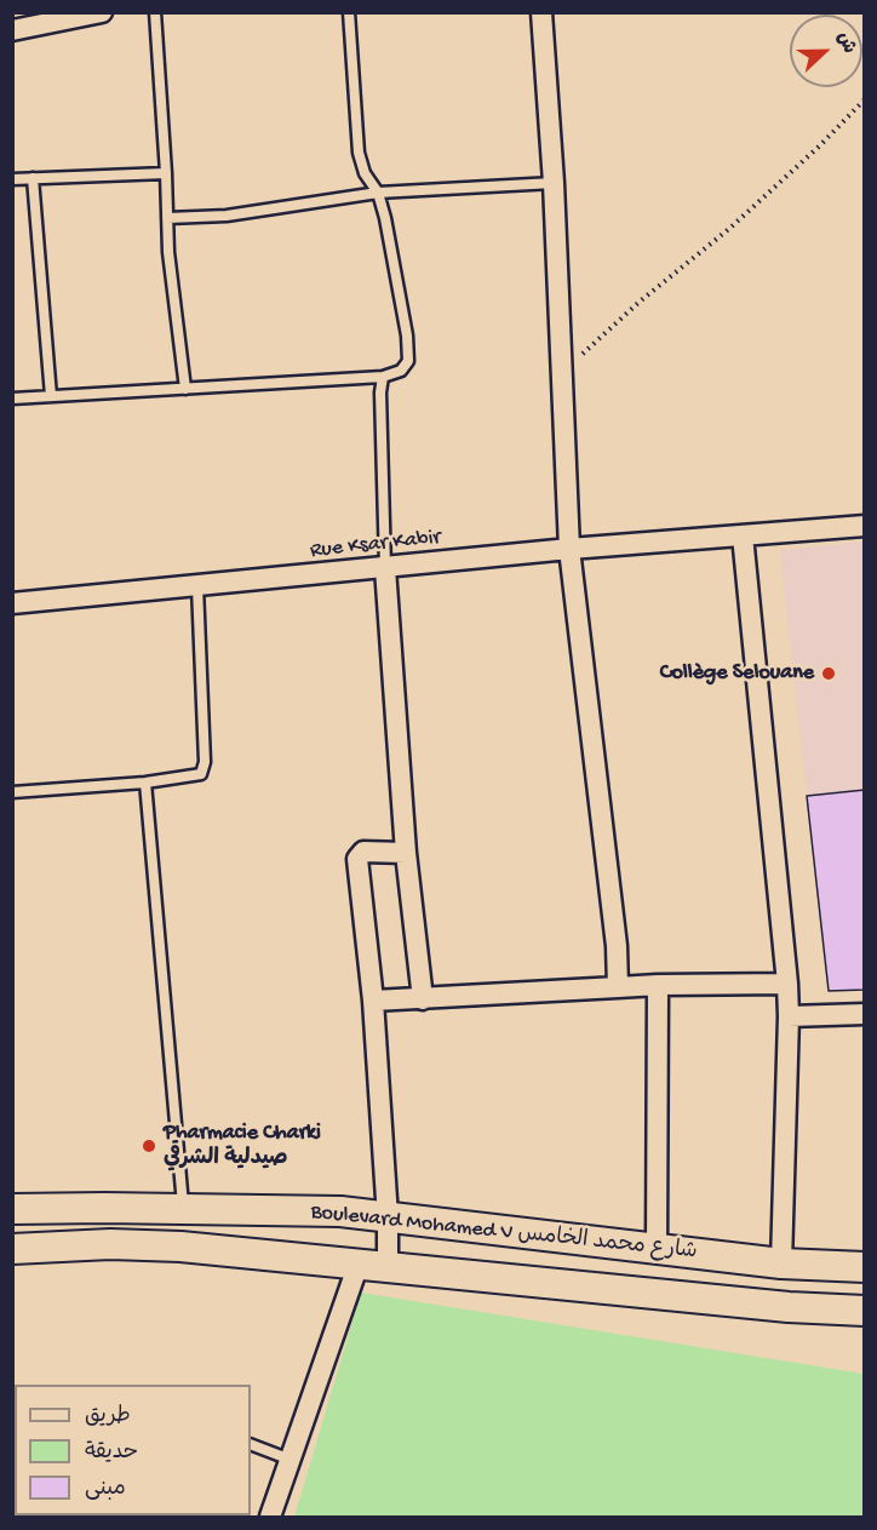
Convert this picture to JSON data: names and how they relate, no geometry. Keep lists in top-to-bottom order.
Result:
{
  "streets": {
    "street": ["Rue Ksar Kabir", "Boulevard Mohamed V شارع محمد الخامس"]
  },
  "places": ["Collège Selouane", "Pharmacie Charki صيدلية الشرقي"],
  "legend": ["طريق", "حديقة", "مبنى"],
  "north": "right"
}
